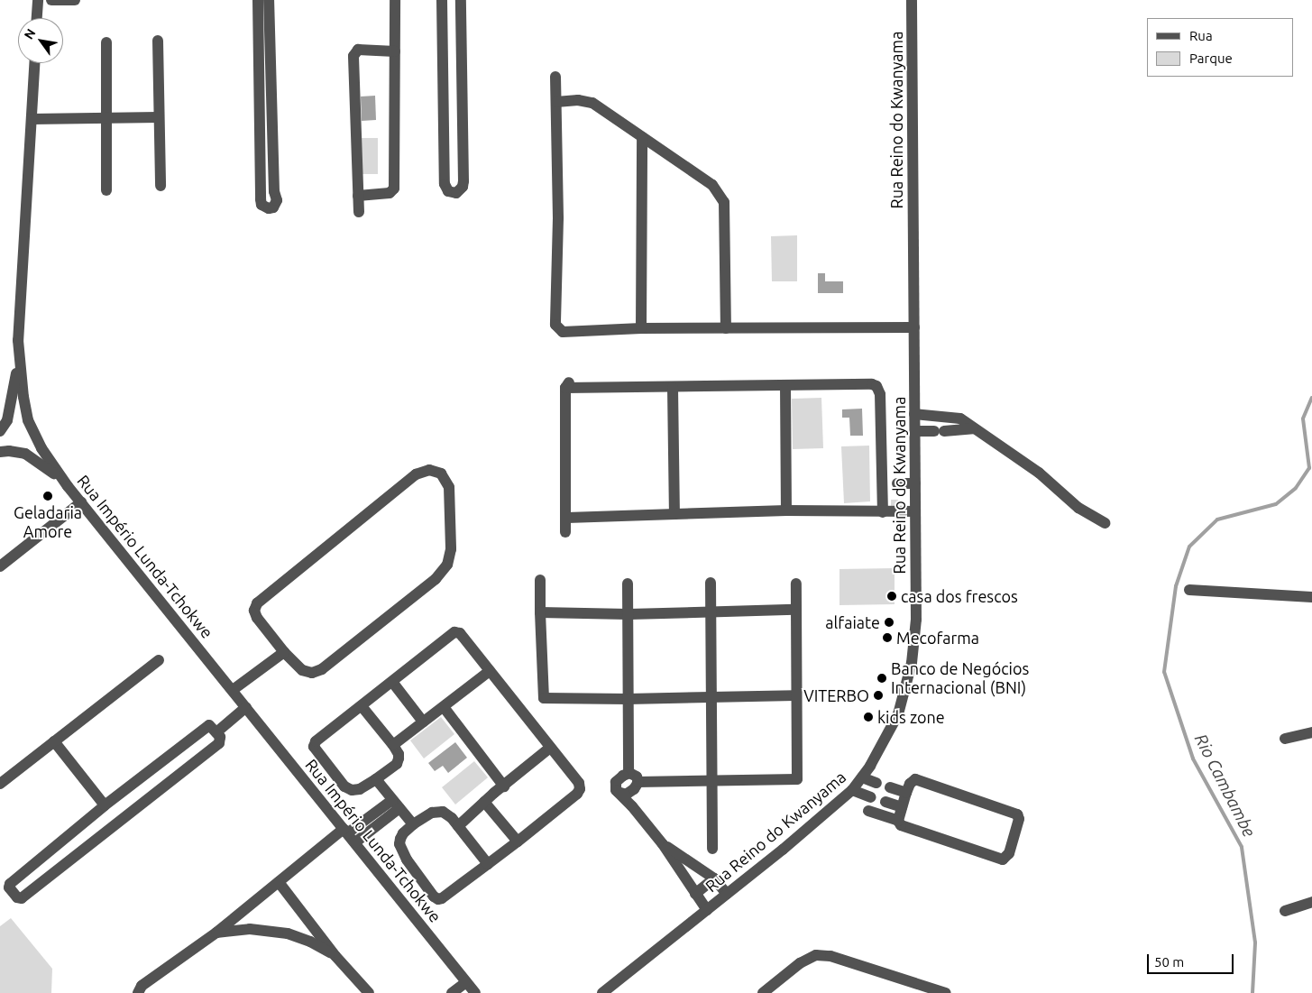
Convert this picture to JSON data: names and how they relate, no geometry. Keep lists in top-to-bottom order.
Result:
{
  "streets": {
    "street": ["Rua Reino do Kwanyama", "Rua Império Lunda-Tchokwe"]
  },
  "water": ["Rio Cambambe"],
  "places": [
    "Geladaria Amore",
    "casa dos frescos",
    "alfaiate",
    "Mecofarma",
    "Banco de Negócios Internacional (BNI)",
    "VITERBO",
    "kids zone"
  ],
  "legend": ["Rua", "Parque"],
  "scale_bar": "50 m",
  "north": "top left"
}
